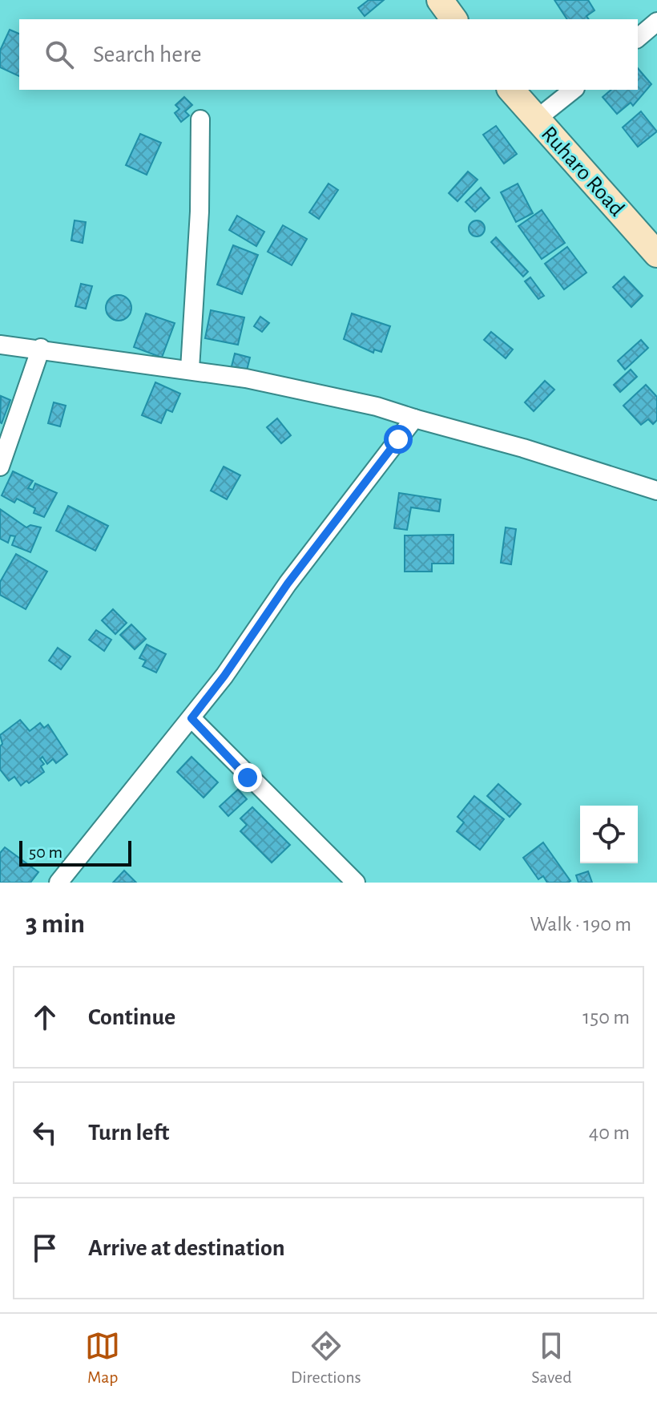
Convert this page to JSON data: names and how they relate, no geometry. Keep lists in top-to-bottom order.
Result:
{
  "streets": {
    "street": ["Ruharo Road"]
  },
  "scale_bar": "50 m",
  "page": {
    "search": "Search here",
    "scale": "50 m",
    "heading": ["3 min", "Walk · 190 m"],
    "list": [
      ["Continue", "150 m"],
      ["Turn left", "40 m"],
      "Arrive at destination"
    ],
    "nav": ["Map", "Directions", "Saved"]
  }
}
